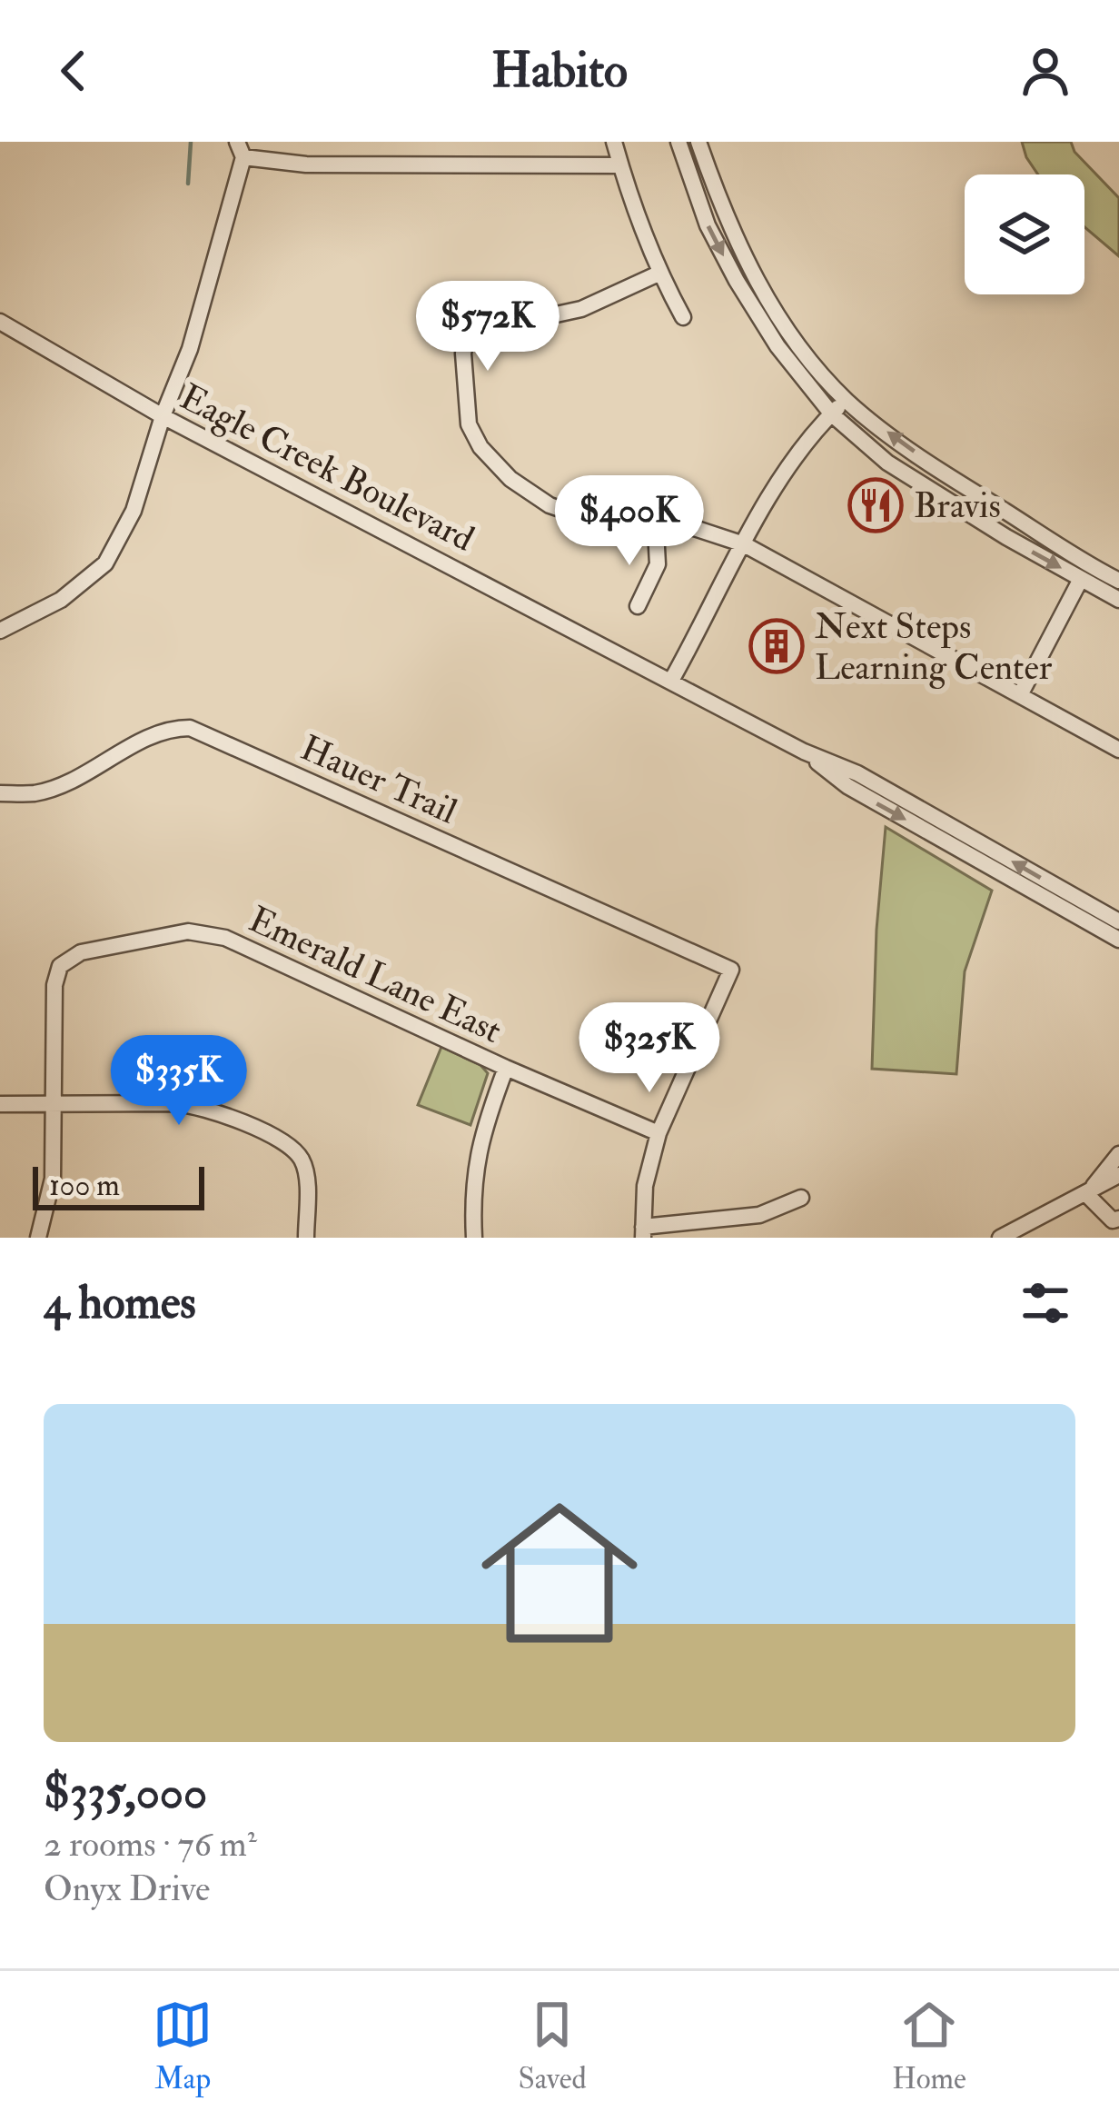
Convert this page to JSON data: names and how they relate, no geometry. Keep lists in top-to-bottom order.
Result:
{
  "streets": {
    "street": ["Eagle Creek Boulevard", "Hauer Trail", "Emerald Lane East"]
  },
  "crossings": [
    ["Hauer Trail", "Emerald Lane East"]
  ],
  "places": {
    "restaurant": ["Bravis"],
    "building": ["Next Steps Learning Center"]
  },
  "scale_bar": "100 m",
  "page": {
    "header": "Habito",
    "price": [
      "$572K",
      "$400K",
      "$325K",
      "$335K"
    ],
    "scale": "100 m",
    "heading": "4 homes",
    "list": [
      {
        "name": "$335,000",
        "note": "2 rooms · 76 m² · Onyx Drive"
      }
    ],
    "tabs": ["Map", "Saved", "Home"]
  }
}
